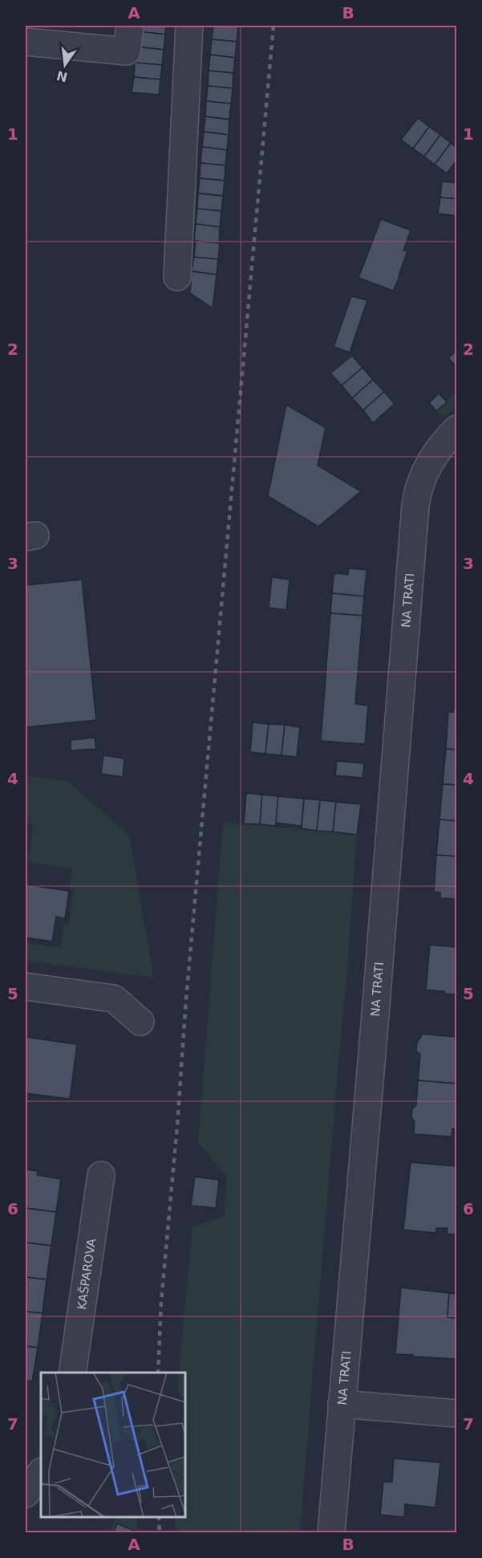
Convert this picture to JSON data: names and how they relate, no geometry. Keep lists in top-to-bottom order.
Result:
{
  "streets": {
    "street": ["NA TRATI", "KAŠPAROVA"]
  },
  "north": "bottom",
  "grid": {
    "columns": ["A", "B"],
    "rows": [
      "1",
      "2",
      "3",
      "4",
      "5",
      "6",
      "7"
    ]
  }
}
